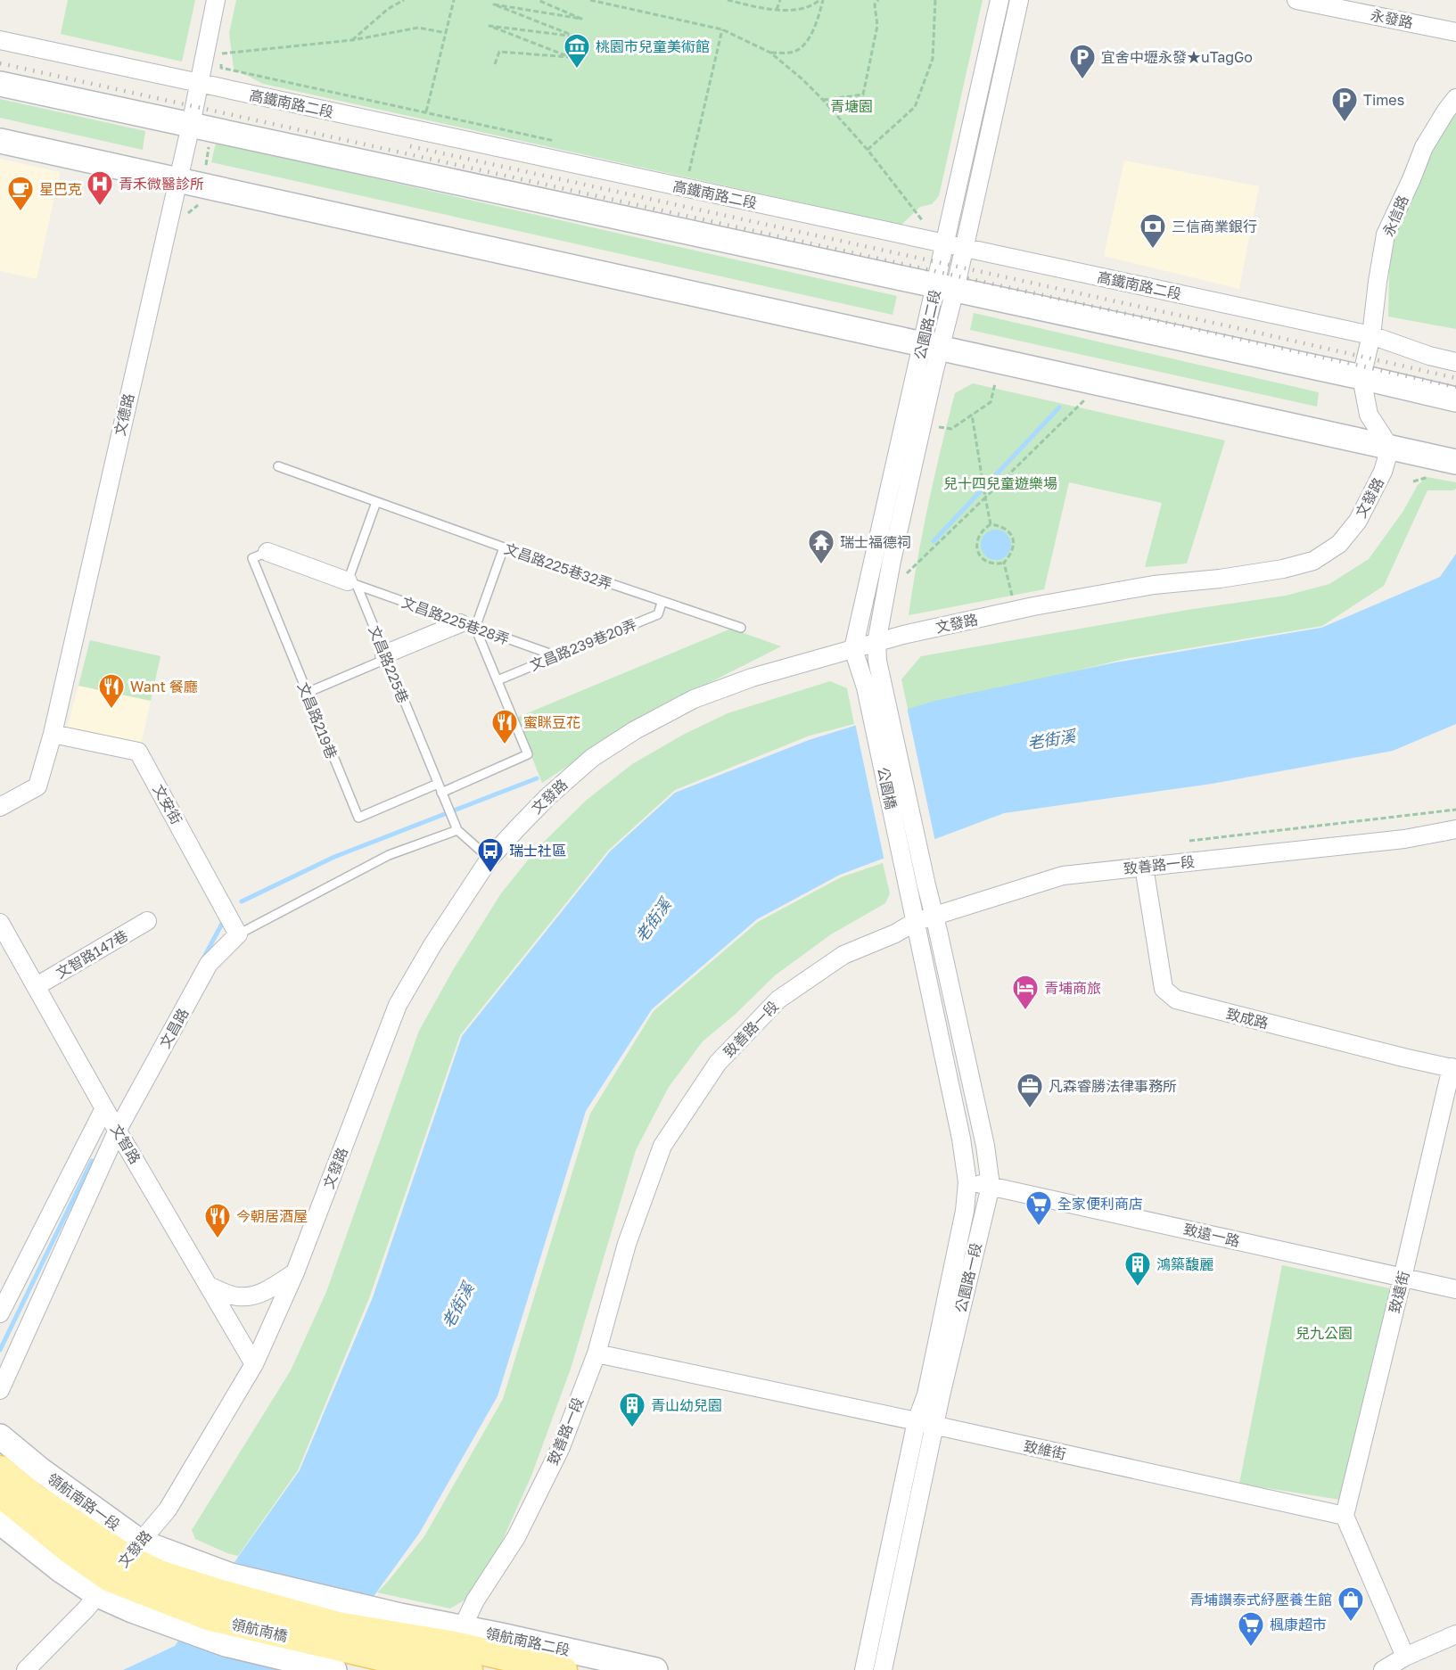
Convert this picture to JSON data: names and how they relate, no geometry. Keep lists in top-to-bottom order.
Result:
{
  "streets": {
    "main road": ["領航南路一段", "領航南橋", "領航南路二段"],
    "street": [
      "永發路",
      "高鐵南路二段",
      "永信路",
      "公園路二段",
      "文德路",
      "文發路",
      "公園橋",
      "文安街",
      "致善路一段",
      "文智路147巷",
      "致成路",
      "文昌路",
      "文智路",
      "致遠一路",
      "公園路一段",
      "致遠街",
      "致維街"
    ],
    "lane": [
      "文昌路225巷32弄",
      "文昌路225巷28弄",
      "文昌路239巷20弄",
      "文昌路225巷",
      "文昌路219巷"
    ]
  },
  "crossings": [
    ["高鐵南路二段", "永信路"],
    ["高鐵南路二段", "公園路二段"],
    ["高鐵南路二段", "文德路"],
    ["公園路二段", "文發路"],
    ["公園路二段", "公園橋"],
    ["文德路", "文安街"],
    ["文發路", "公園橋"],
    ["文發路", "文智路"],
    ["文發路", "領航南路一段"],
    ["文昌路225巷32弄", "文昌路239巷20弄"],
    ["文昌路225巷28弄", "文昌路239巷20弄"],
    ["文昌路225巷28弄", "文昌路225巷"],
    ["文昌路225巷", "文昌路219巷"],
    ["文昌路225巷", "文昌路"],
    ["公園橋", "公園路一段"],
    ["文安街", "文昌路"],
    ["致善路一段", "致成路"],
    ["致善路一段", "公園路一段"],
    ["致善路一段", "致維街"],
    ["致善路一段", "領航南路二段"],
    ["文智路147巷", "文智路"],
    ["致成路", "致遠街"],
    ["文昌路", "文智路"],
    ["致遠一路", "公園路一段"],
    ["致遠一路", "致遠街"],
    ["公園路一段", "致維街"],
    ["致遠街", "致維街"],
    ["領航南路一段", "領航南橋"],
    ["領航南橋", "領航南路二段"]
  ],
  "water": ["老街溪"],
  "parks": ["青塘園", "兒十四兒童遊樂場", "兒九公園"],
  "places": {
    "museum": ["桃園市兒童美術館"],
    "parking": ["宜舍中壢永發★uTagGo", "Times"],
    "hospital": ["青禾微醫診所"],
    "cafe": ["星巴克"],
    "bank": ["三信商業銀行"],
    "temple": ["瑞士福德祠"],
    "restaurant": ["Want 餐廳", "蜜眯豆花", "今朝居酒屋"],
    "bus stop": ["瑞士社區"],
    "hotel": ["青埔商旅"],
    "office": ["凡森睿勝法律事務所"],
    "supermarket": ["全家便利商店", "楓康超市"],
    "building": ["鴻築馥麗", "青山幼兒園"],
    "shop": ["青埔讚泰式紓壓養生館"]
  }
}
